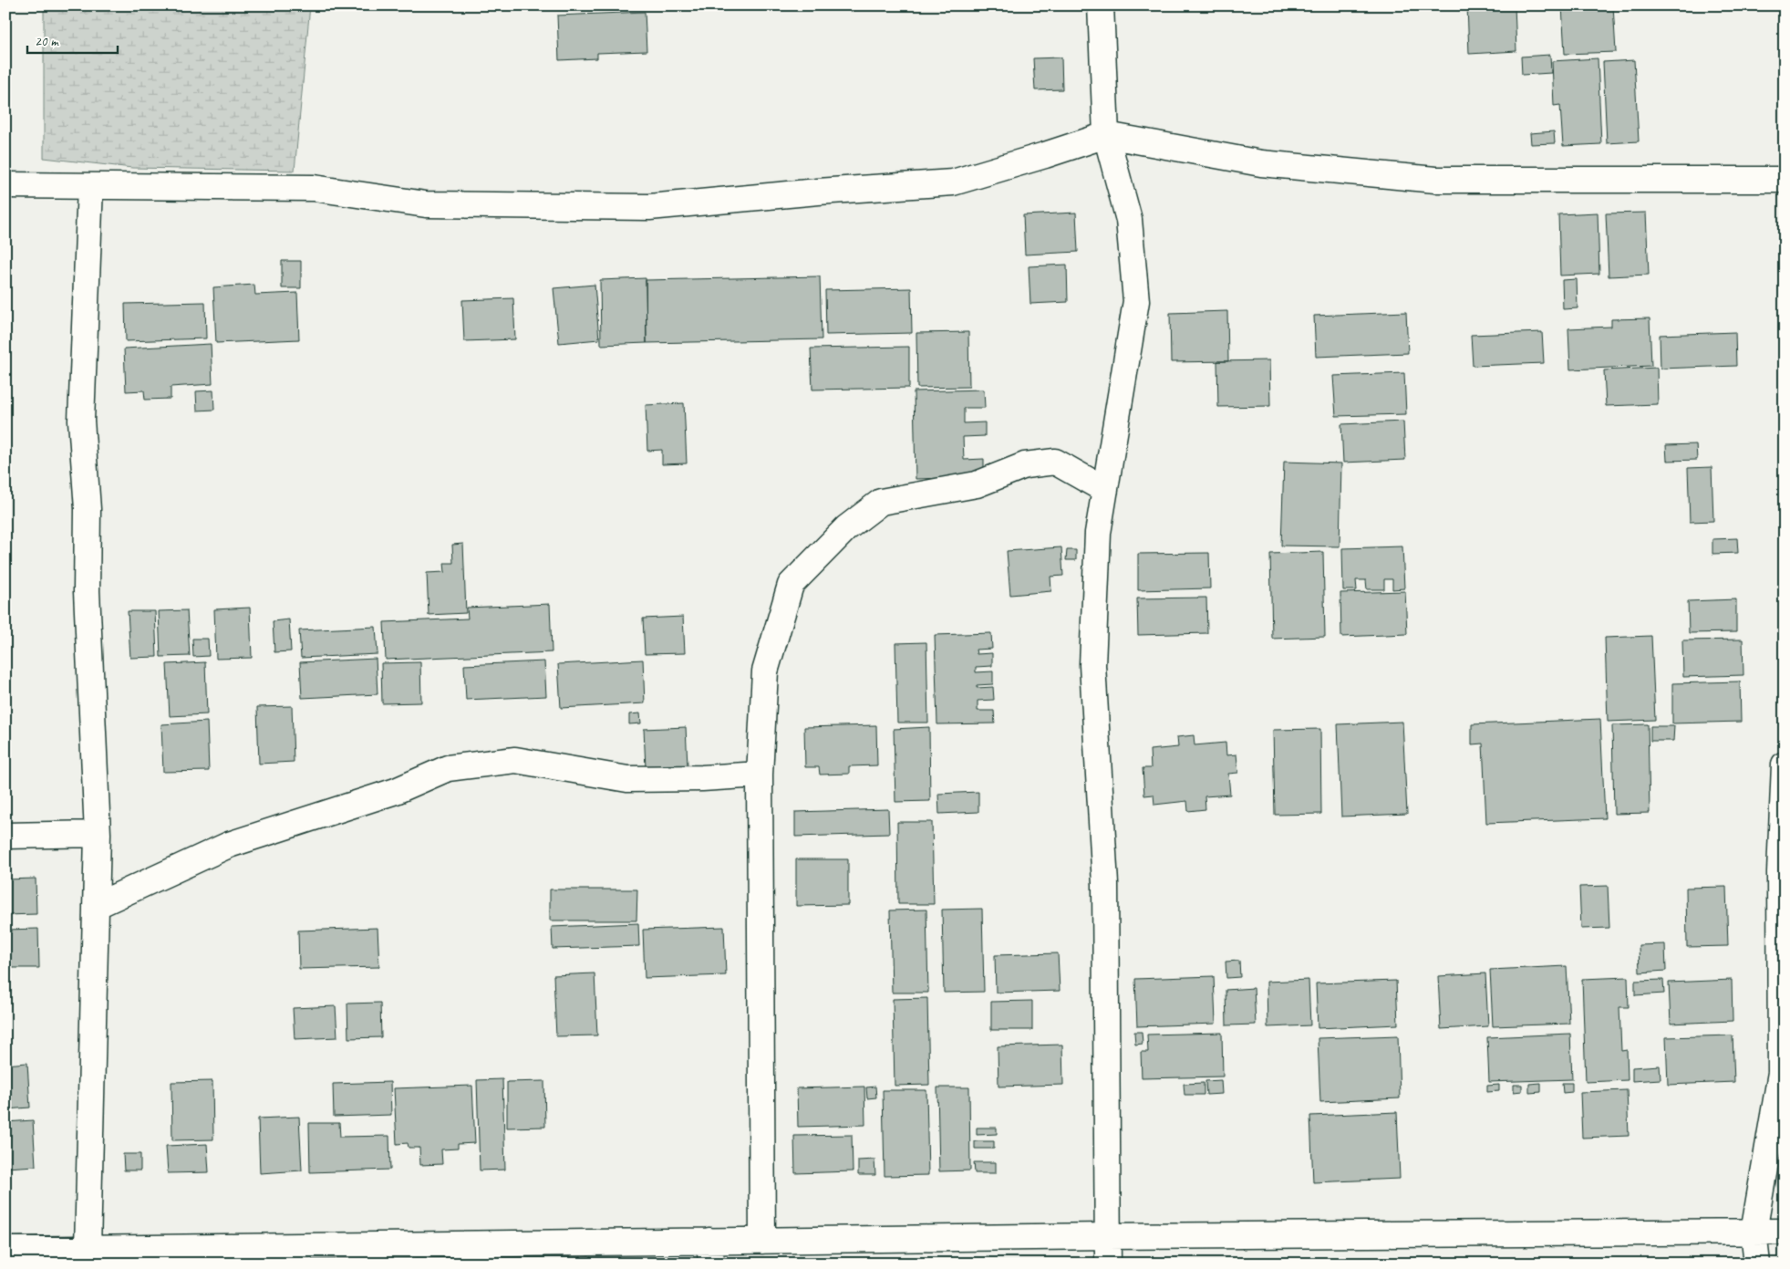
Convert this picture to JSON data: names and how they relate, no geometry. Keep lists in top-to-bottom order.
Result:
{
  "scale_bar": "20 m"
}
